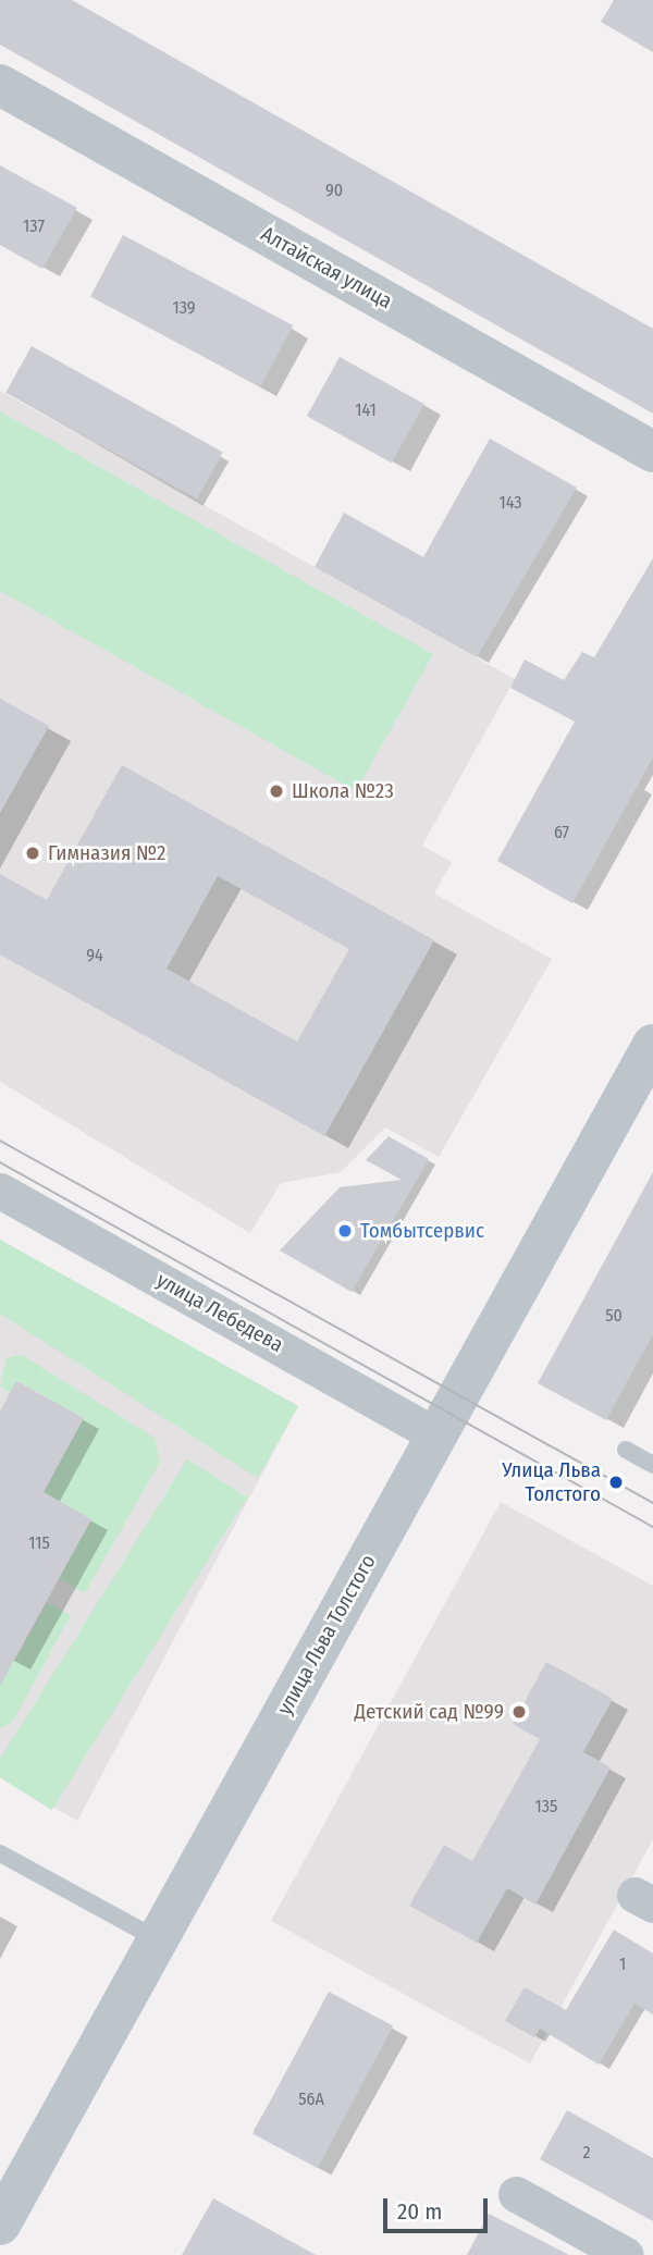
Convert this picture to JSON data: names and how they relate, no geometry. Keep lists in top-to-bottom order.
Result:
{
  "streets": {
    "street": ["Алтайская улица", "улица Лебедева", "улица Льва Толстого"]
  },
  "crossings": [
    ["улица Лебедева", "улица Льва Толстого"]
  ],
  "places": [
    "Школа №23",
    "Гимназия №2",
    "Томбытсервис",
    "Улица Льва Толстого",
    "Детский сад №99"
  ],
  "house_numbers": [
    "90",
    "137",
    "139",
    "141",
    "143",
    "67",
    "94",
    "50",
    "115",
    "135",
    "1",
    "56А",
    "2"
  ],
  "scale_bar": "20 m"
}
